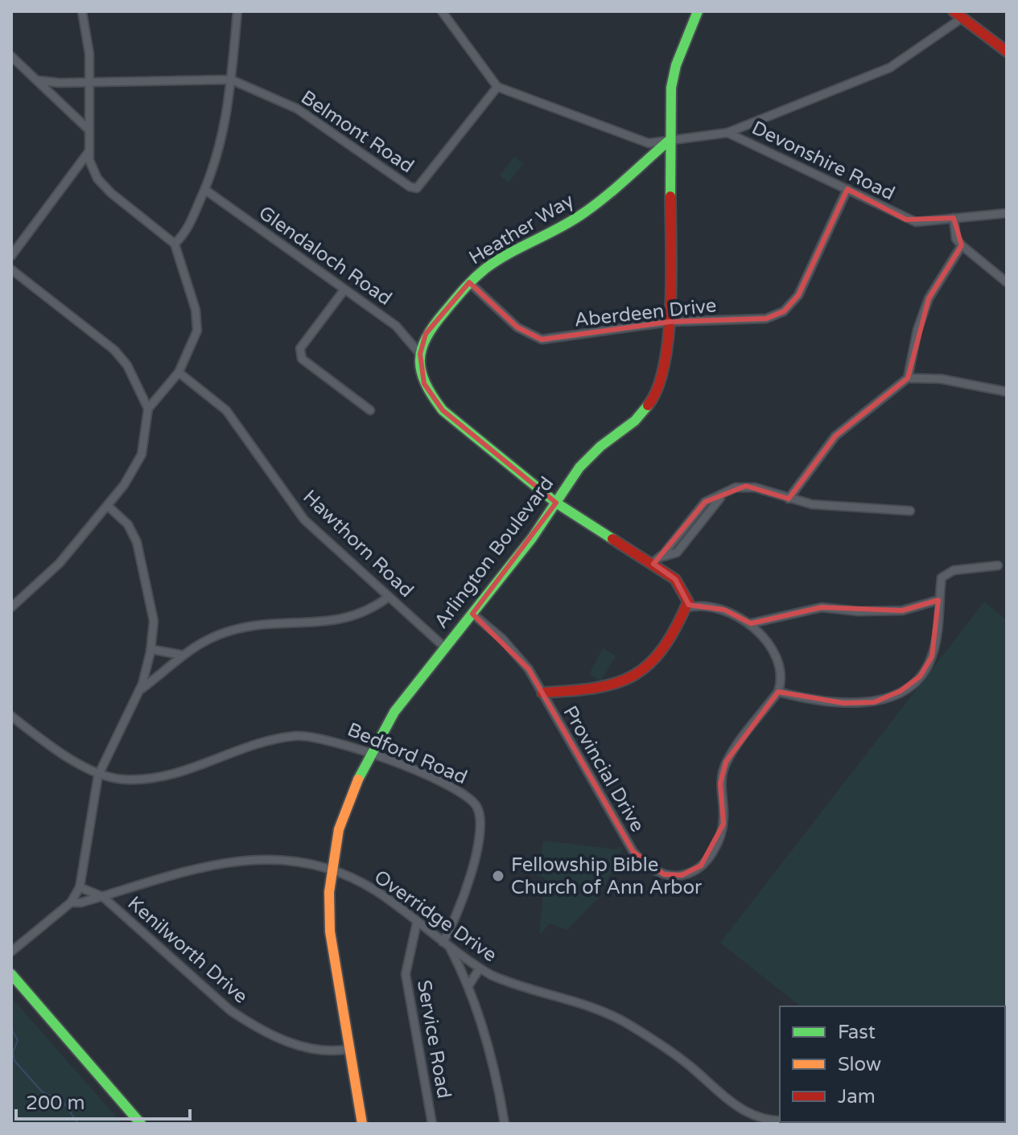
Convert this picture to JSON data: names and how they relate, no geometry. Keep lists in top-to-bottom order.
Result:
{
  "streets": {
    "street": [
      "Belmont Road",
      "Devonshire Road",
      "Heather Way",
      "Glendaloch Road",
      "Aberdeen Drive",
      "Hawthorn Road",
      "Arlington Boulevard",
      "Bedford Road",
      "Provincial Drive",
      "Overridge Drive",
      "Kenilworth Drive",
      "Service Road"
    ]
  },
  "crossings": [
    ["Belmont Road", "Devonshire Road"],
    ["Devonshire Road", "Heather Way"],
    ["Devonshire Road", "Aberdeen Drive"],
    ["Devonshire Road", "Arlington Boulevard"],
    ["Heather Way", "Glendaloch Road"],
    ["Heather Way", "Aberdeen Drive"],
    ["Heather Way", "Arlington Boulevard"],
    ["Aberdeen Drive", "Arlington Boulevard"],
    ["Hawthorn Road", "Arlington Boulevard"],
    ["Arlington Boulevard", "Bedford Road"],
    ["Arlington Boulevard", "Provincial Drive"],
    ["Arlington Boulevard", "Overridge Drive"],
    ["Arlington Boulevard", "Kenilworth Drive"],
    ["Bedford Road", "Overridge Drive"],
    ["Overridge Drive", "Kenilworth Drive"],
    ["Overridge Drive", "Service Road"]
  ],
  "places": ["Fellowship Bible Church of Ann Arbor"],
  "legend": ["Fast", "Slow", "Jam"],
  "scale_bar": "200 m"
}
